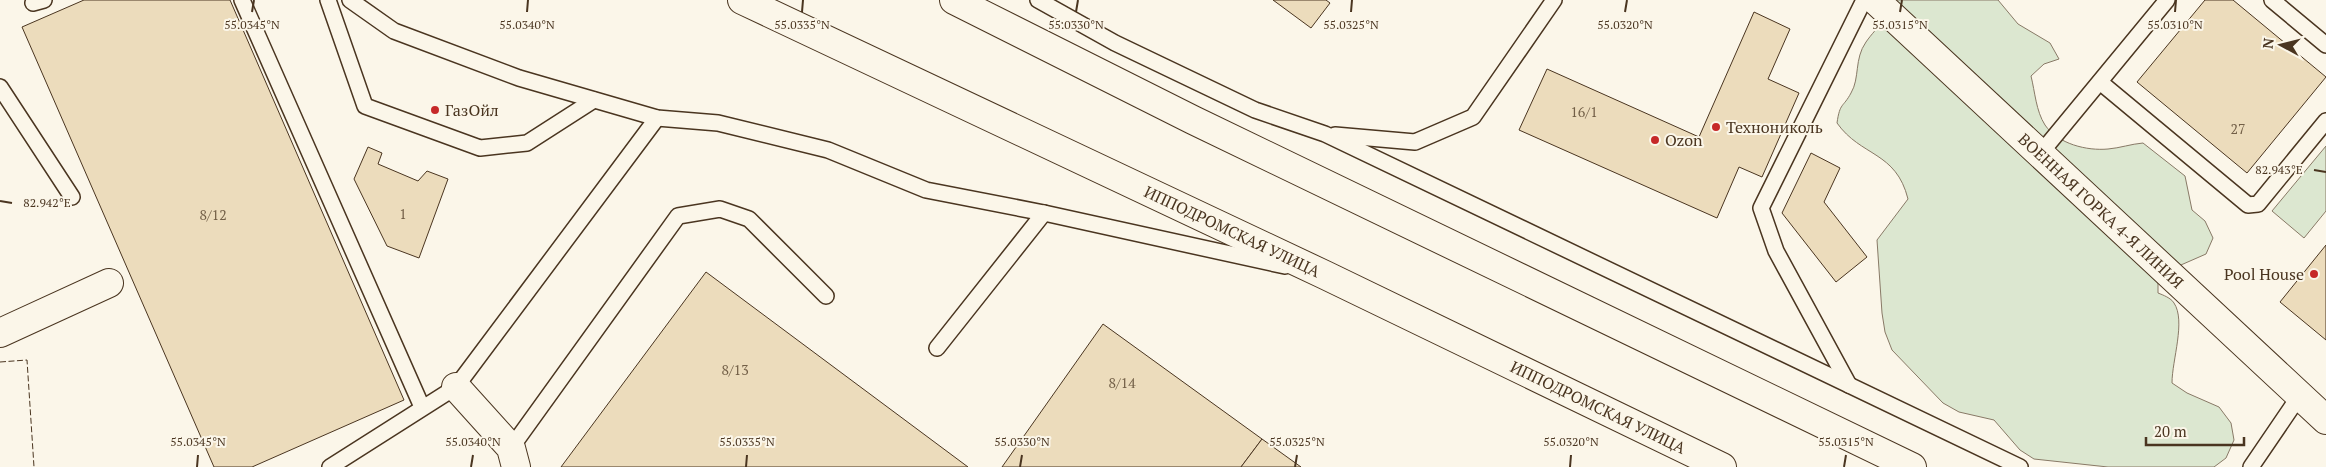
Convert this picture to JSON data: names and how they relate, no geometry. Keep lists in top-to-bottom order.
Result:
{
  "streets": {
    "main road": ["ВОЕННАЯ ГОРКА 4-Я ЛИНИЯ", "ИППОДРОМСКАЯ УЛИЦА"]
  },
  "places": [
    "ГазОйл",
    "Технониколь",
    "Ozon",
    "Pool House"
  ],
  "house_numbers": [
    "16/1",
    "27",
    "1",
    "8/12",
    "8/13",
    "8/14"
  ],
  "scale_bar": "20 m",
  "north": "left",
  "coordinates": [
    "55.0345°N",
    "55.0340°N",
    "55.0335°N",
    "55.0330°N",
    "55.0325°N",
    "55.0320°N",
    "55.0315°N",
    "55.0310°N",
    "82.943°E",
    "82.942°E"
  ]
}
